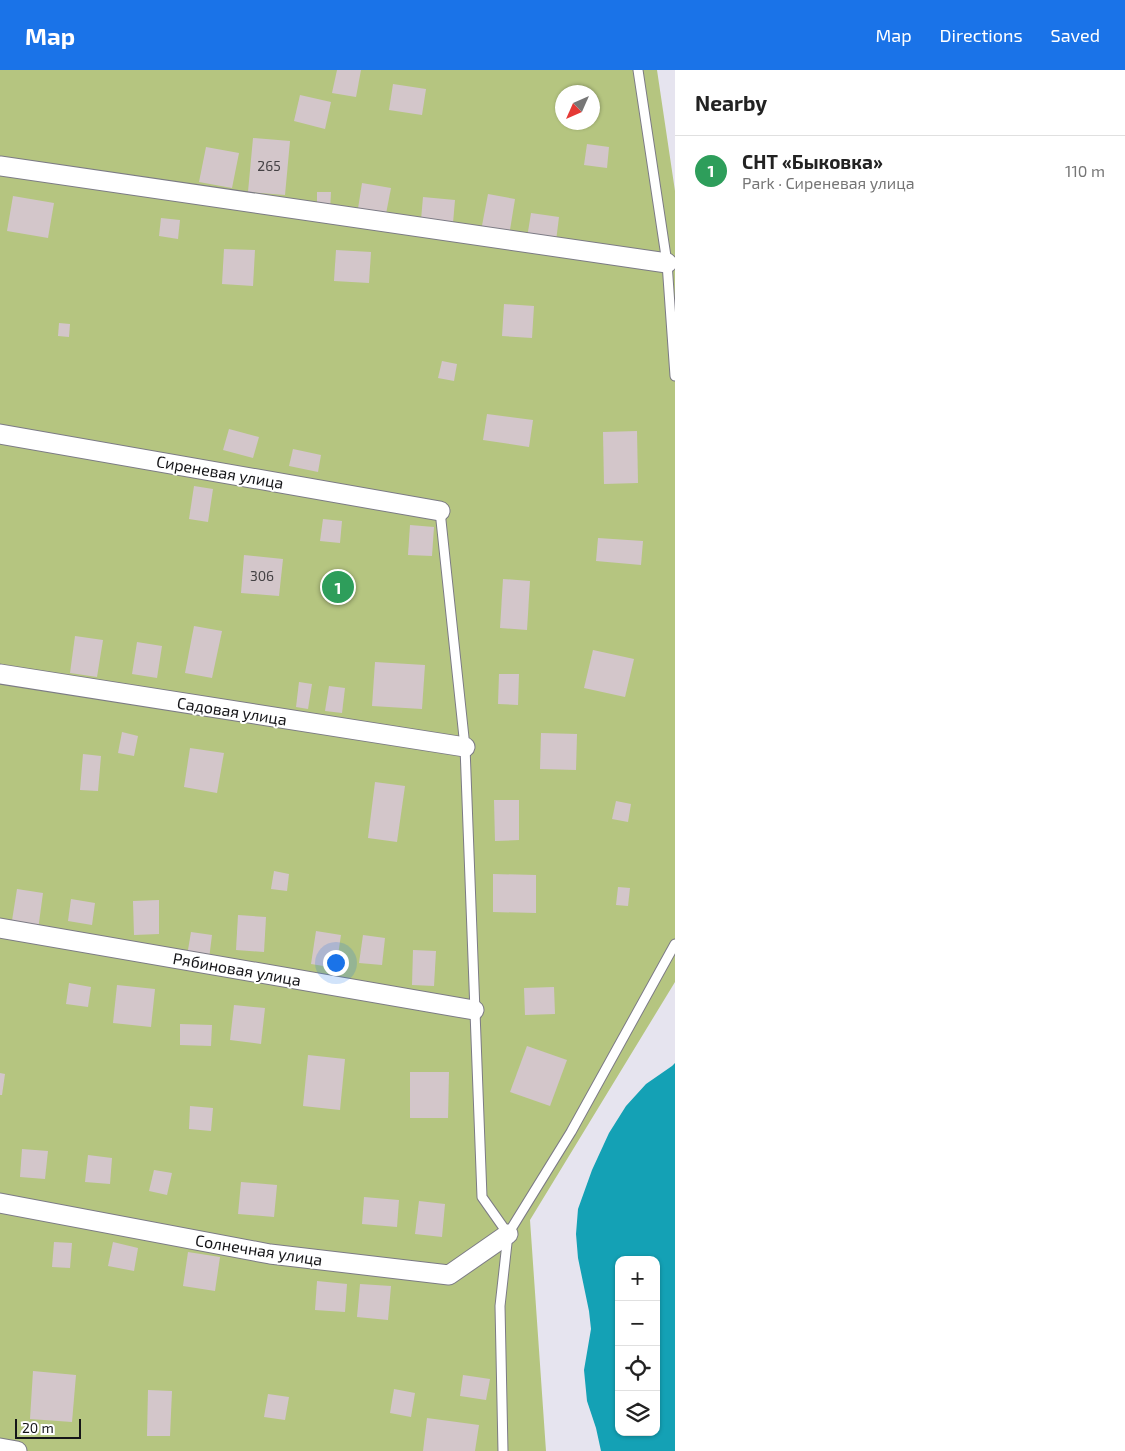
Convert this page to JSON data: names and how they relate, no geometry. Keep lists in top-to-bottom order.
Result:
{
  "streets": {
    "street": [
      "Сиреневая улица",
      "Садовая улица",
      "Рябиновая улица",
      "Солнечная улица"
    ]
  },
  "house_numbers": ["265", "306"],
  "scale_bar": "20 m",
  "north": "bottom left",
  "page": {
    "header": "Map",
    "nav": ["Map", "Directions", "Saved"],
    "heading": "Nearby",
    "list": [
      {
        "mark": "1",
        "name": "СНТ «Быковка»",
        "note": "Park · Сиреневая улица",
        "value": "110 m"
      }
    ],
    "pins": "1",
    "map_buttons": ["+", "−"],
    "scale": "20 m"
  }
}
